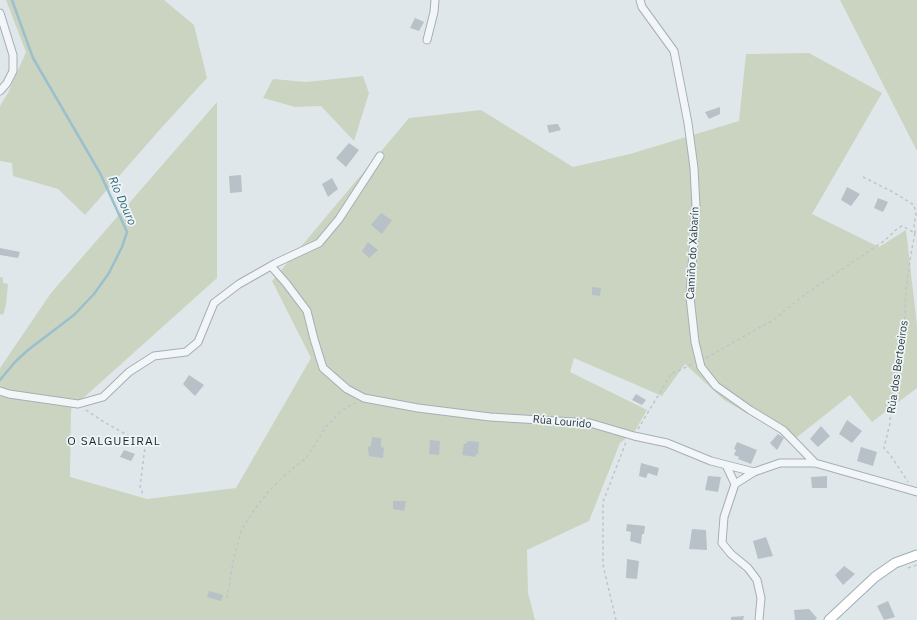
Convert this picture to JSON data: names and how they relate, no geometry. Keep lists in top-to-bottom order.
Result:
{
  "streets": {
    "street": ["Camiño do Xabarín", "Rúa Lourido"],
    "path": ["Rúa dos Bertoeiros"]
  },
  "districts": ["O SALGUEIRAL"],
  "water": ["Río Douro"]
}
